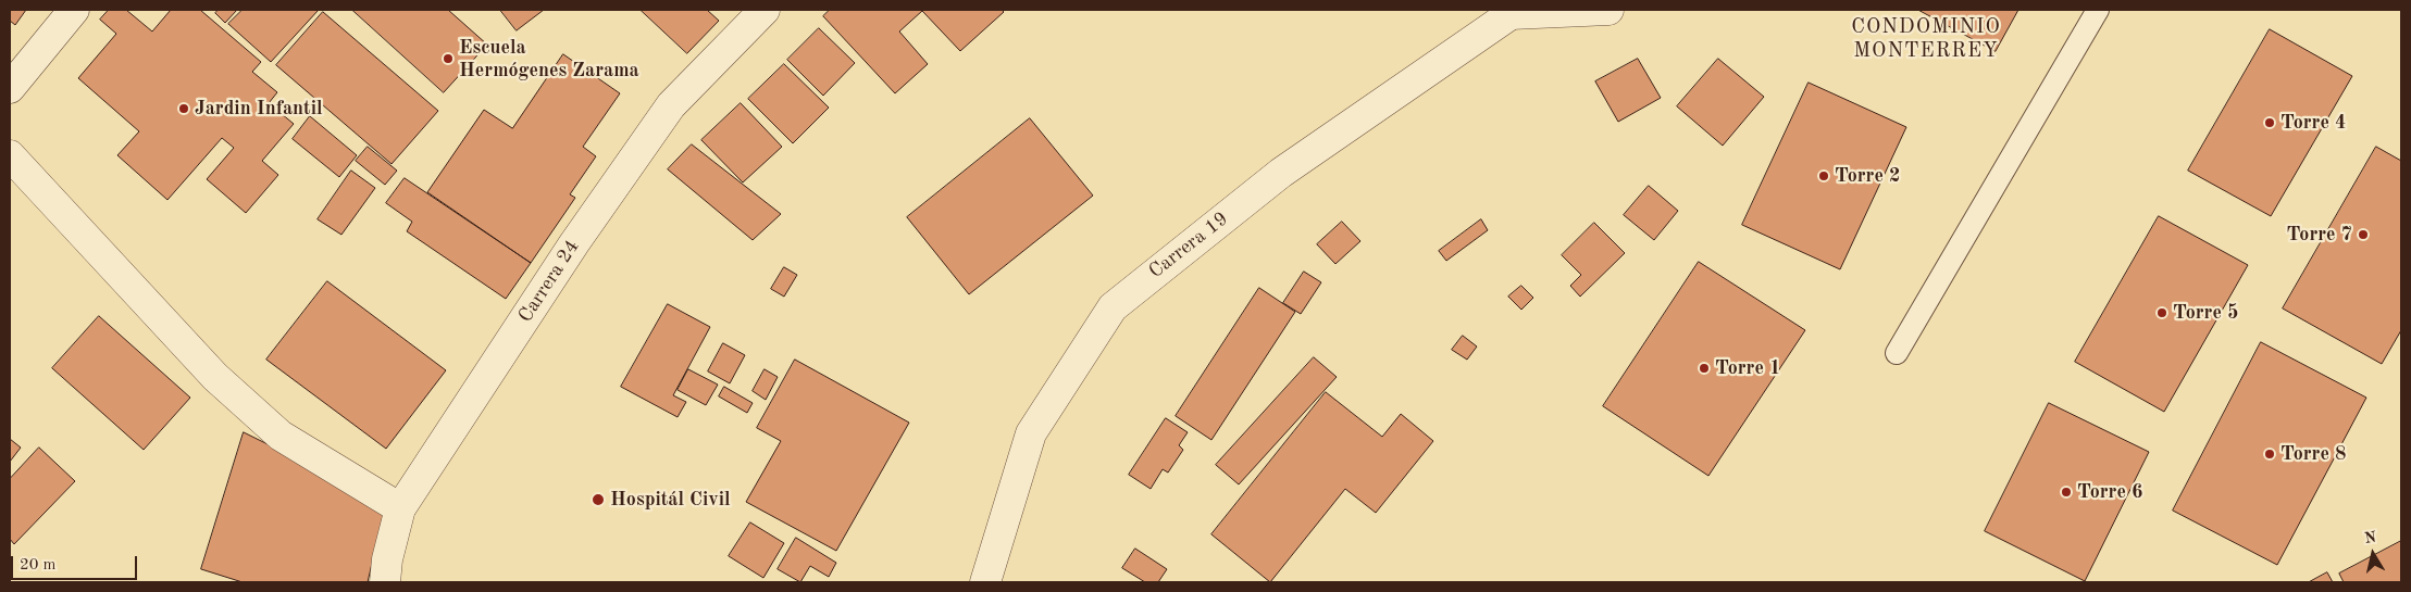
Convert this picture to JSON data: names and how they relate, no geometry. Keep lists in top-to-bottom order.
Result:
{
  "streets": {
    "street": ["Carrera 19", "Carrera 24"]
  },
  "districts": ["CONDOMINIO MONTERREY"],
  "places": [
    "Escuela Hermógenes Zarama",
    "Jardin Infantil",
    "Torre 4",
    "Torre 2",
    "Torre 7",
    "Torre 5",
    "Torre 1",
    "Torre 8",
    "Torre 6",
    "Hospitál Civil"
  ],
  "scale_bar": "20 m",
  "north": "top"
}
